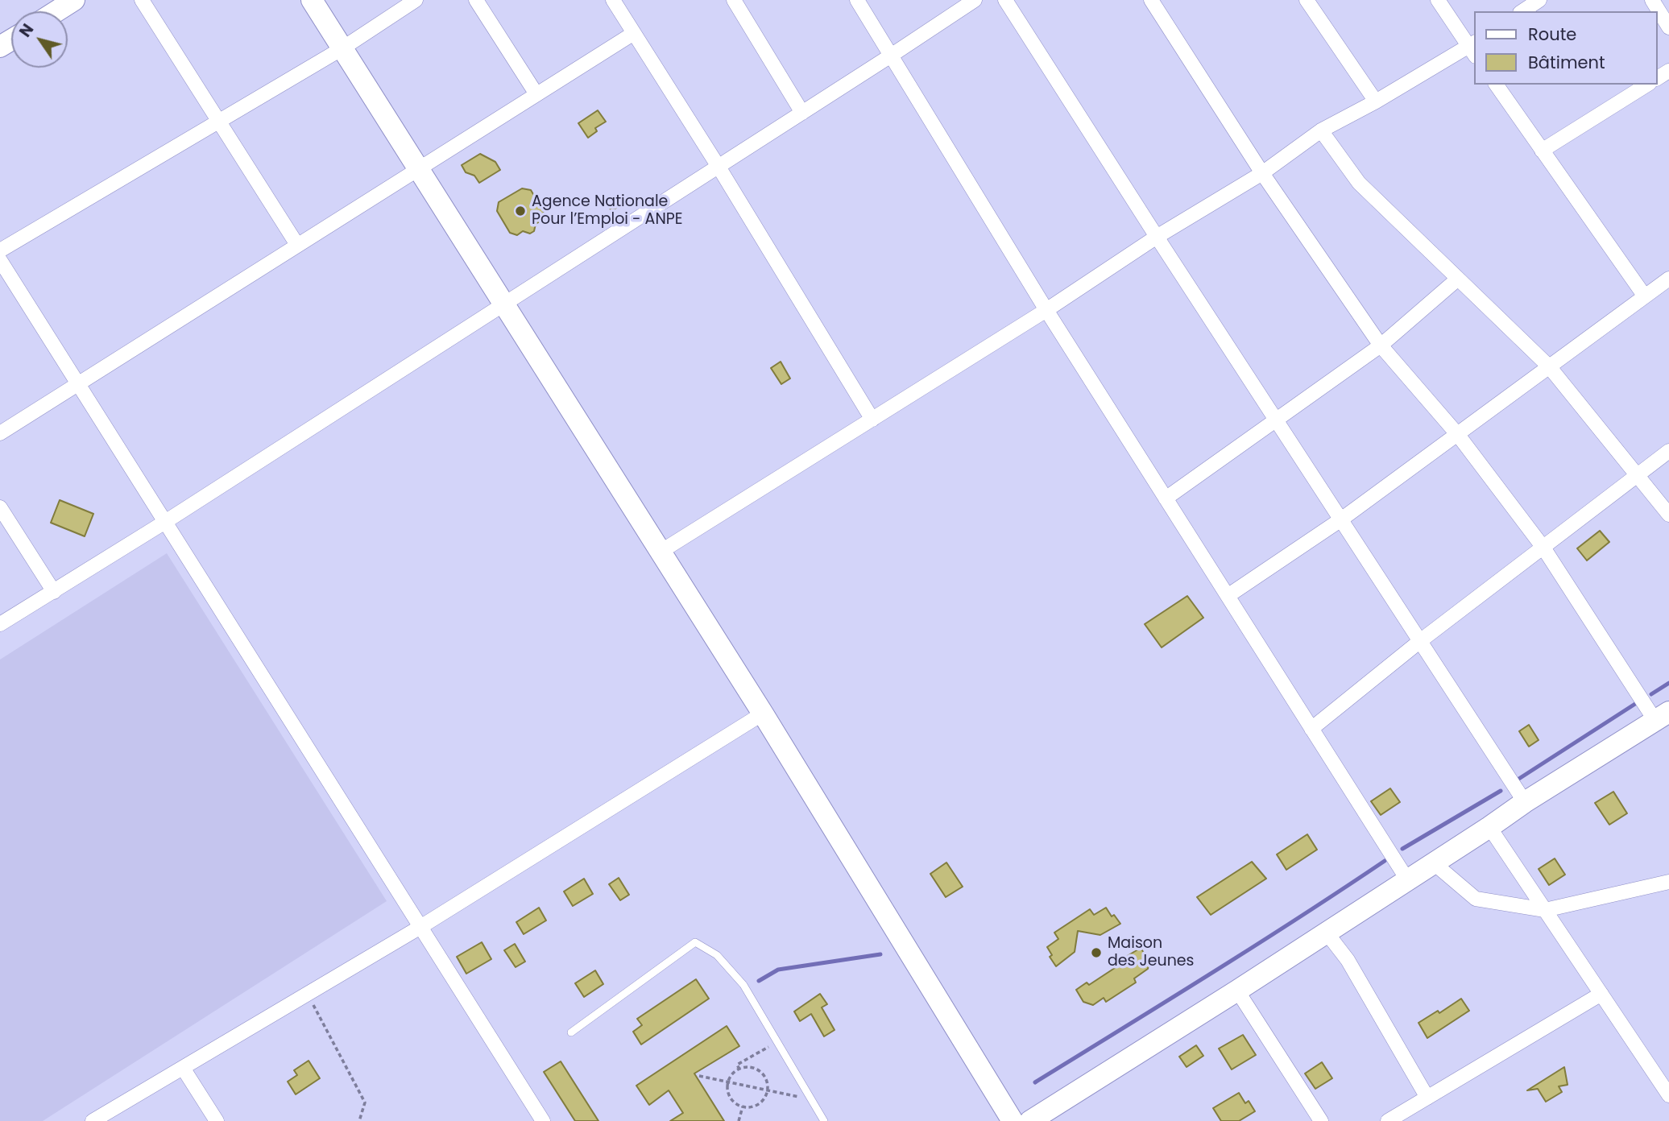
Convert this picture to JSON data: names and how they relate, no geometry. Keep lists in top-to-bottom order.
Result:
{
  "places": ["Agence Nationale Pour l’Emploi - ANPE", "Maison des Jeunes"],
  "legend": ["Route", "Bâtiment"],
  "north": "top left"
}
